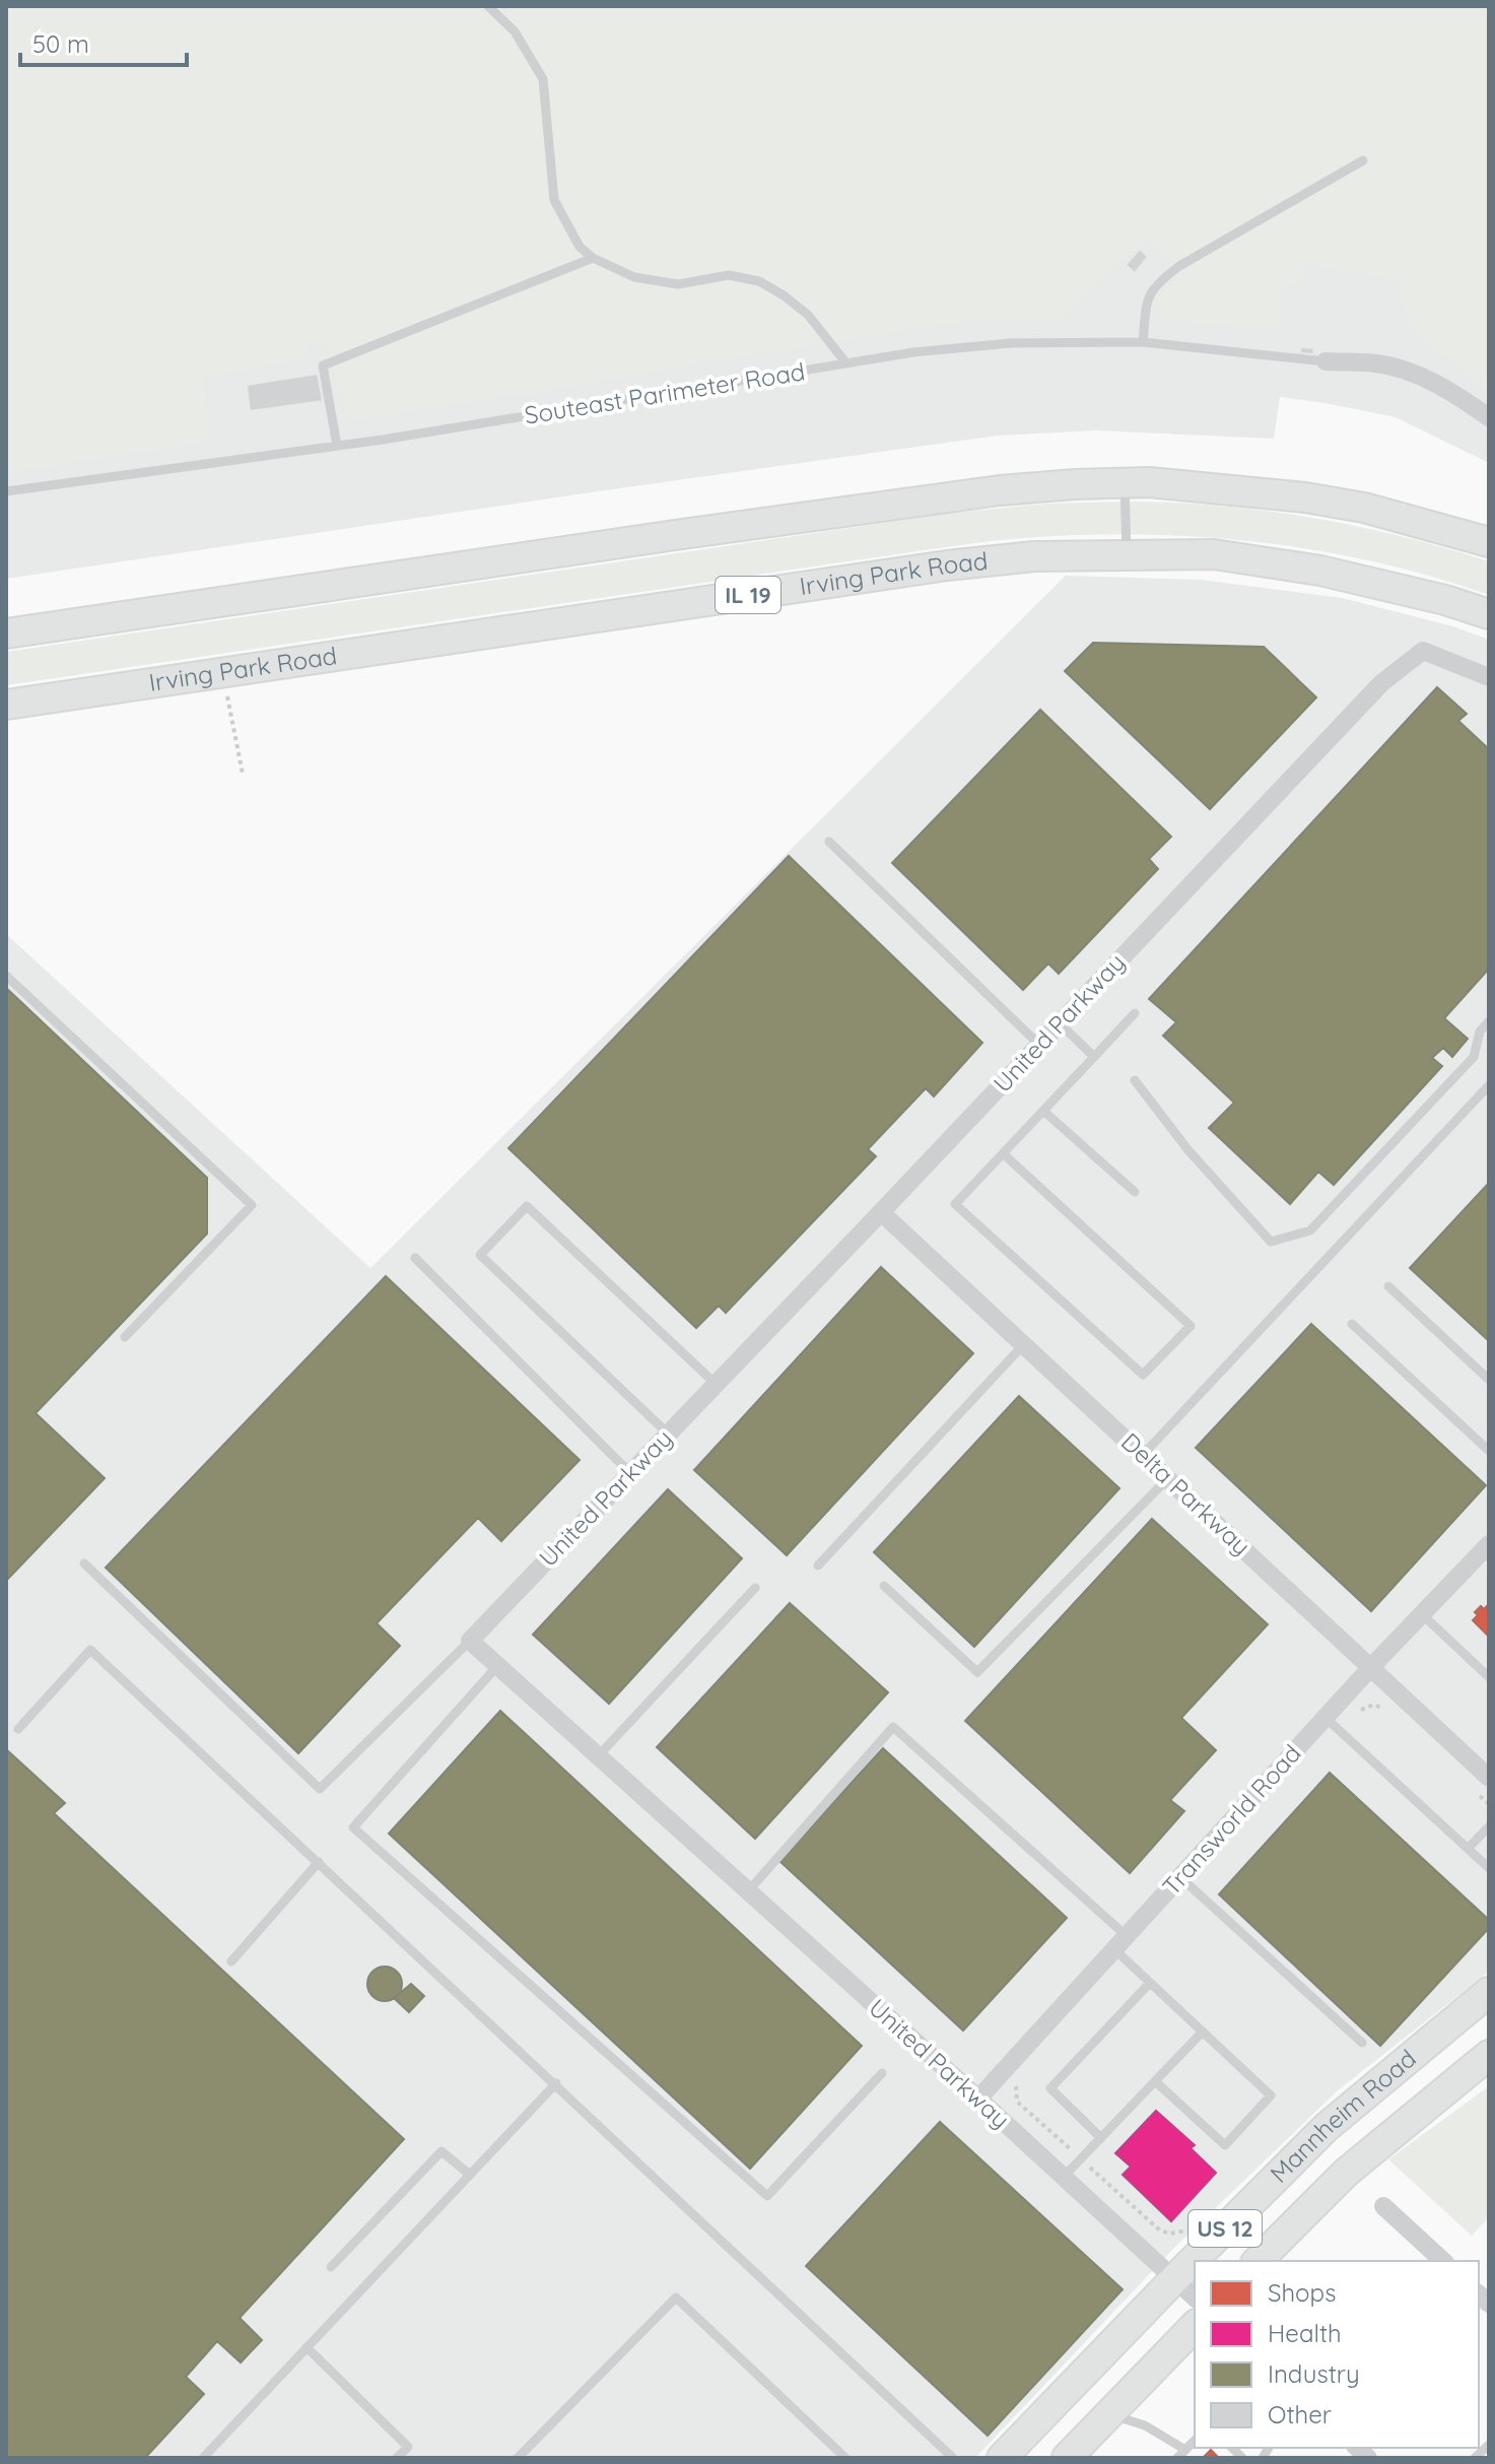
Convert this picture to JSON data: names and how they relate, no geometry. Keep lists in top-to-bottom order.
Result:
{
  "streets": {
    "main road": [
      "Irving Park Road",
      "IL 19",
      "Mannheim Road",
      "US 12"
    ],
    "street": ["United Parkway", "Delta Parkway", "Transworld Road"],
    "lane": ["Souteast Parimeter Road"]
  },
  "crossings": [
    ["United Parkway", "Delta Parkway"],
    ["United Parkway", "Transworld Road"],
    ["United Parkway", "Mannheim Road"],
    ["Delta Parkway", "Transworld Road"]
  ],
  "legend": [
    "Shops",
    "Health",
    "Industry",
    "Other"
  ],
  "scale_bar": "50 m"
}
